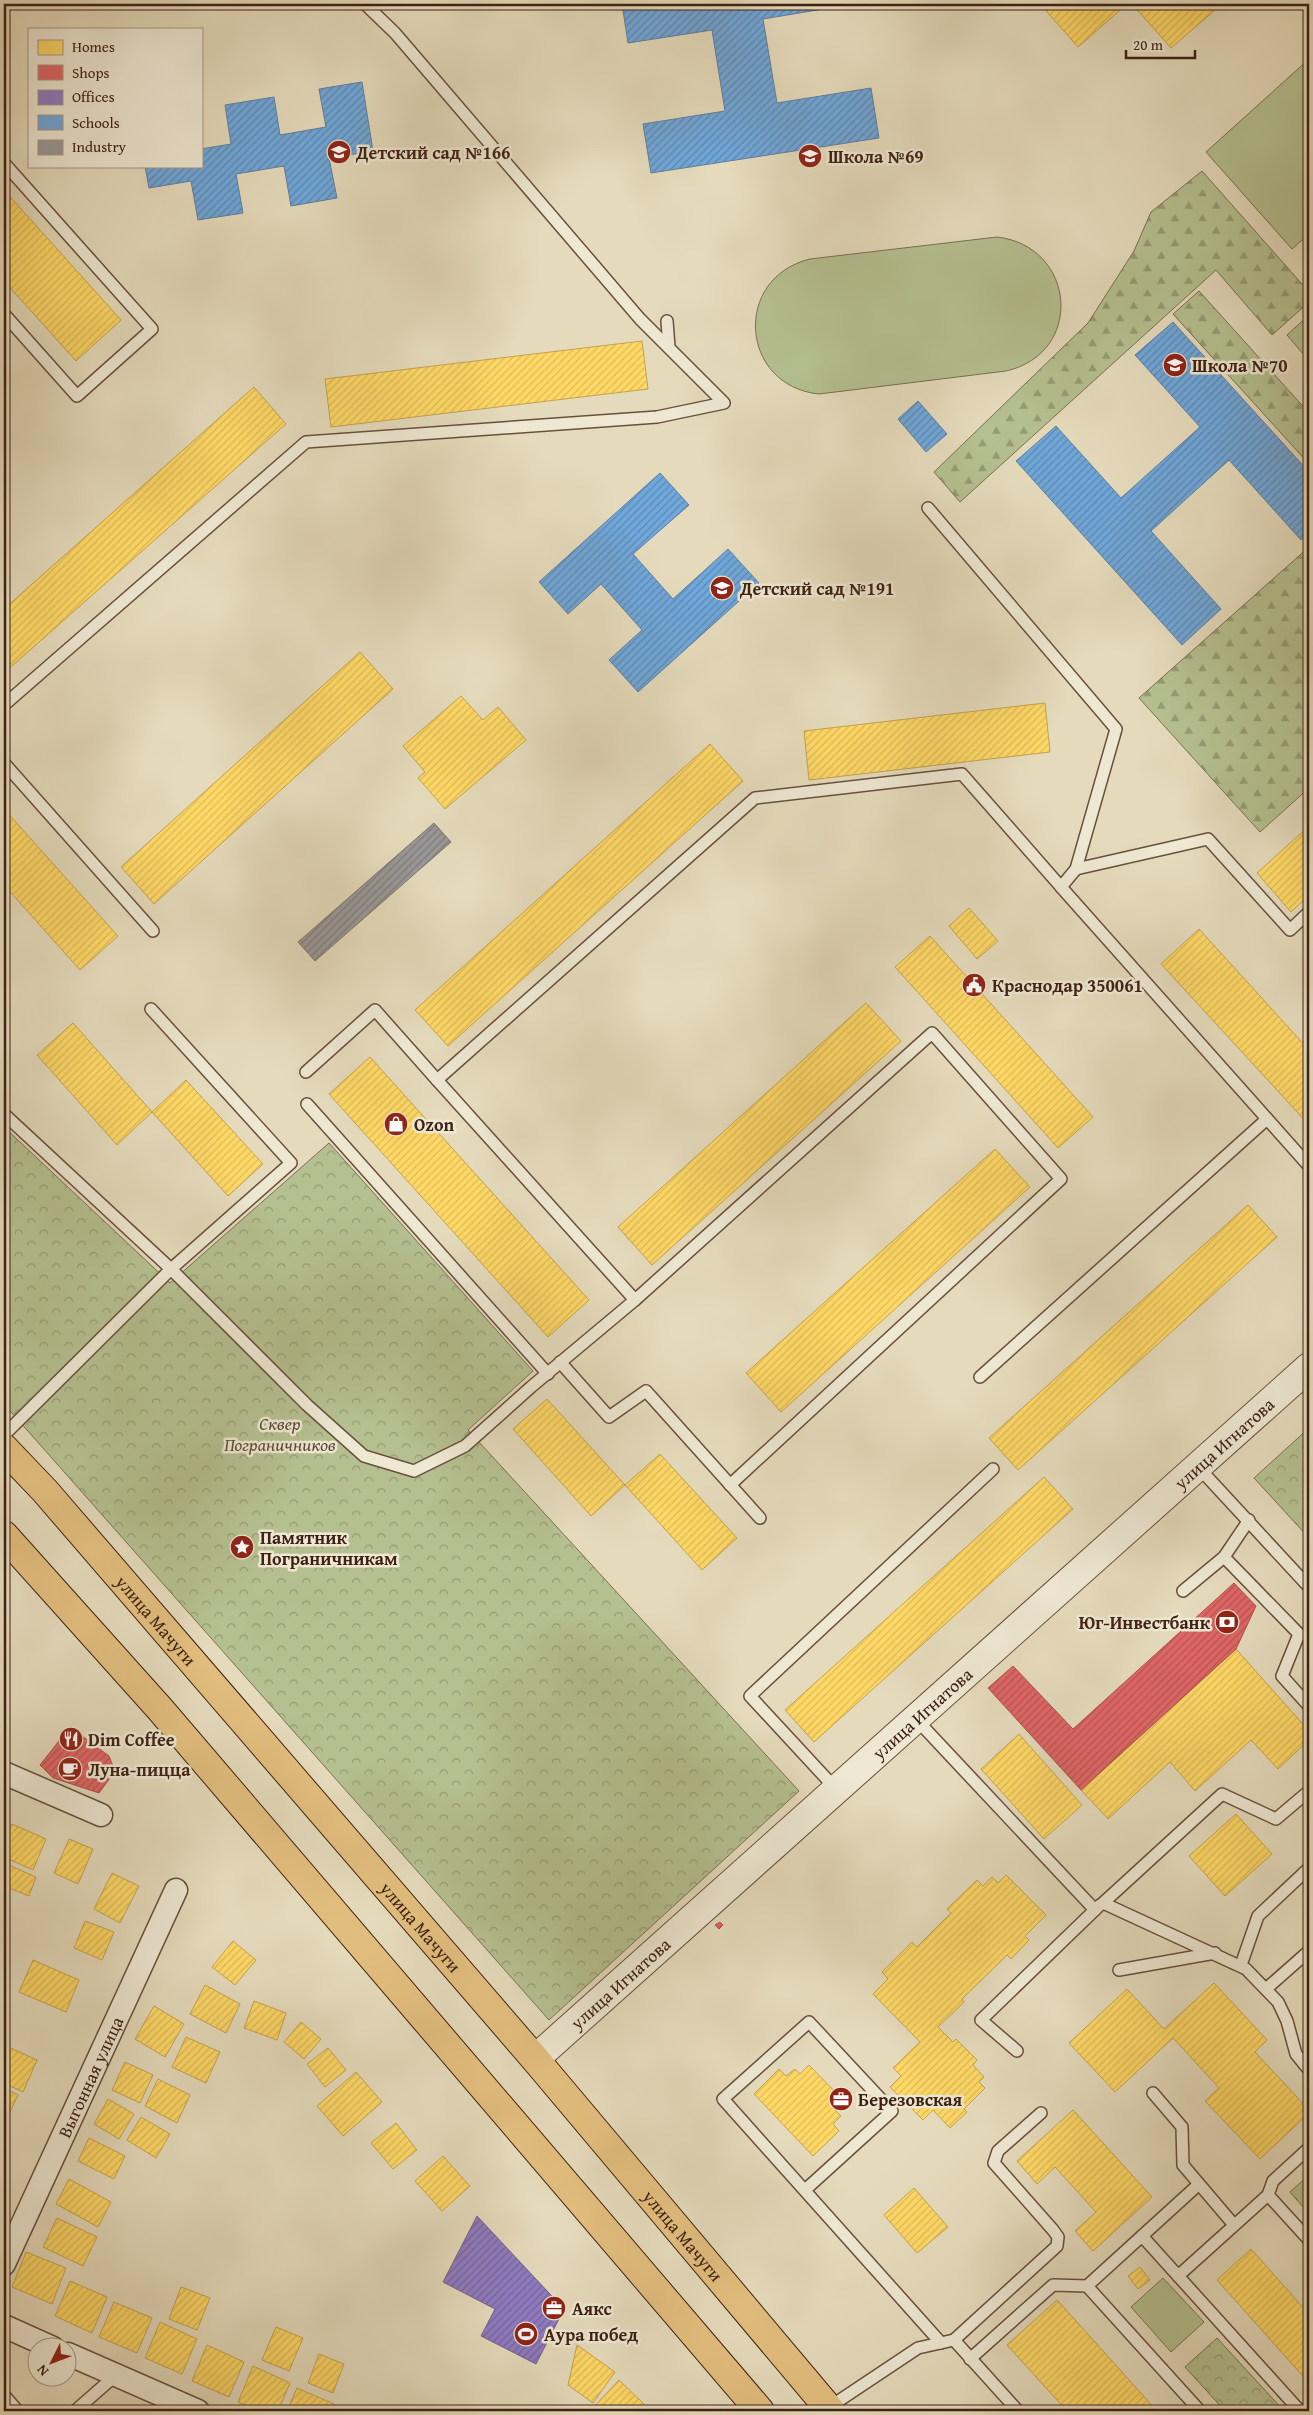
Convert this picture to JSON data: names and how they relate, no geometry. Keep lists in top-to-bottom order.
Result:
{
  "streets": {
    "main road": ["улица Мачуги"],
    "street": ["улица Игнатова", "Выгонная улица"]
  },
  "crossings": [
    ["улица Игнатова", "улица Мачуги"]
  ],
  "parks": ["Сквер Пограничников"],
  "places": {
    "school or university": [
      "Детский сад №166",
      "Школа №69",
      "Школа №70",
      "Детский сад №191"
    ],
    "public building": ["Краснодар 350061"],
    "shop": ["Ozon"],
    "place": ["Памятник Пограничникам"],
    "bank": ["Юг-Инвестбанк"],
    "restaurant": ["Dim Coffee"],
    "cafe": ["Луна-пицца"],
    "office": ["Березовская", "Аякс"],
    "sports": ["Аура побед"]
  },
  "legend": [
    "Homes",
    "Shops",
    "Offices",
    "Schools",
    "Industry"
  ],
  "scale_bar": "20 m",
  "north": "bottom left"
}
